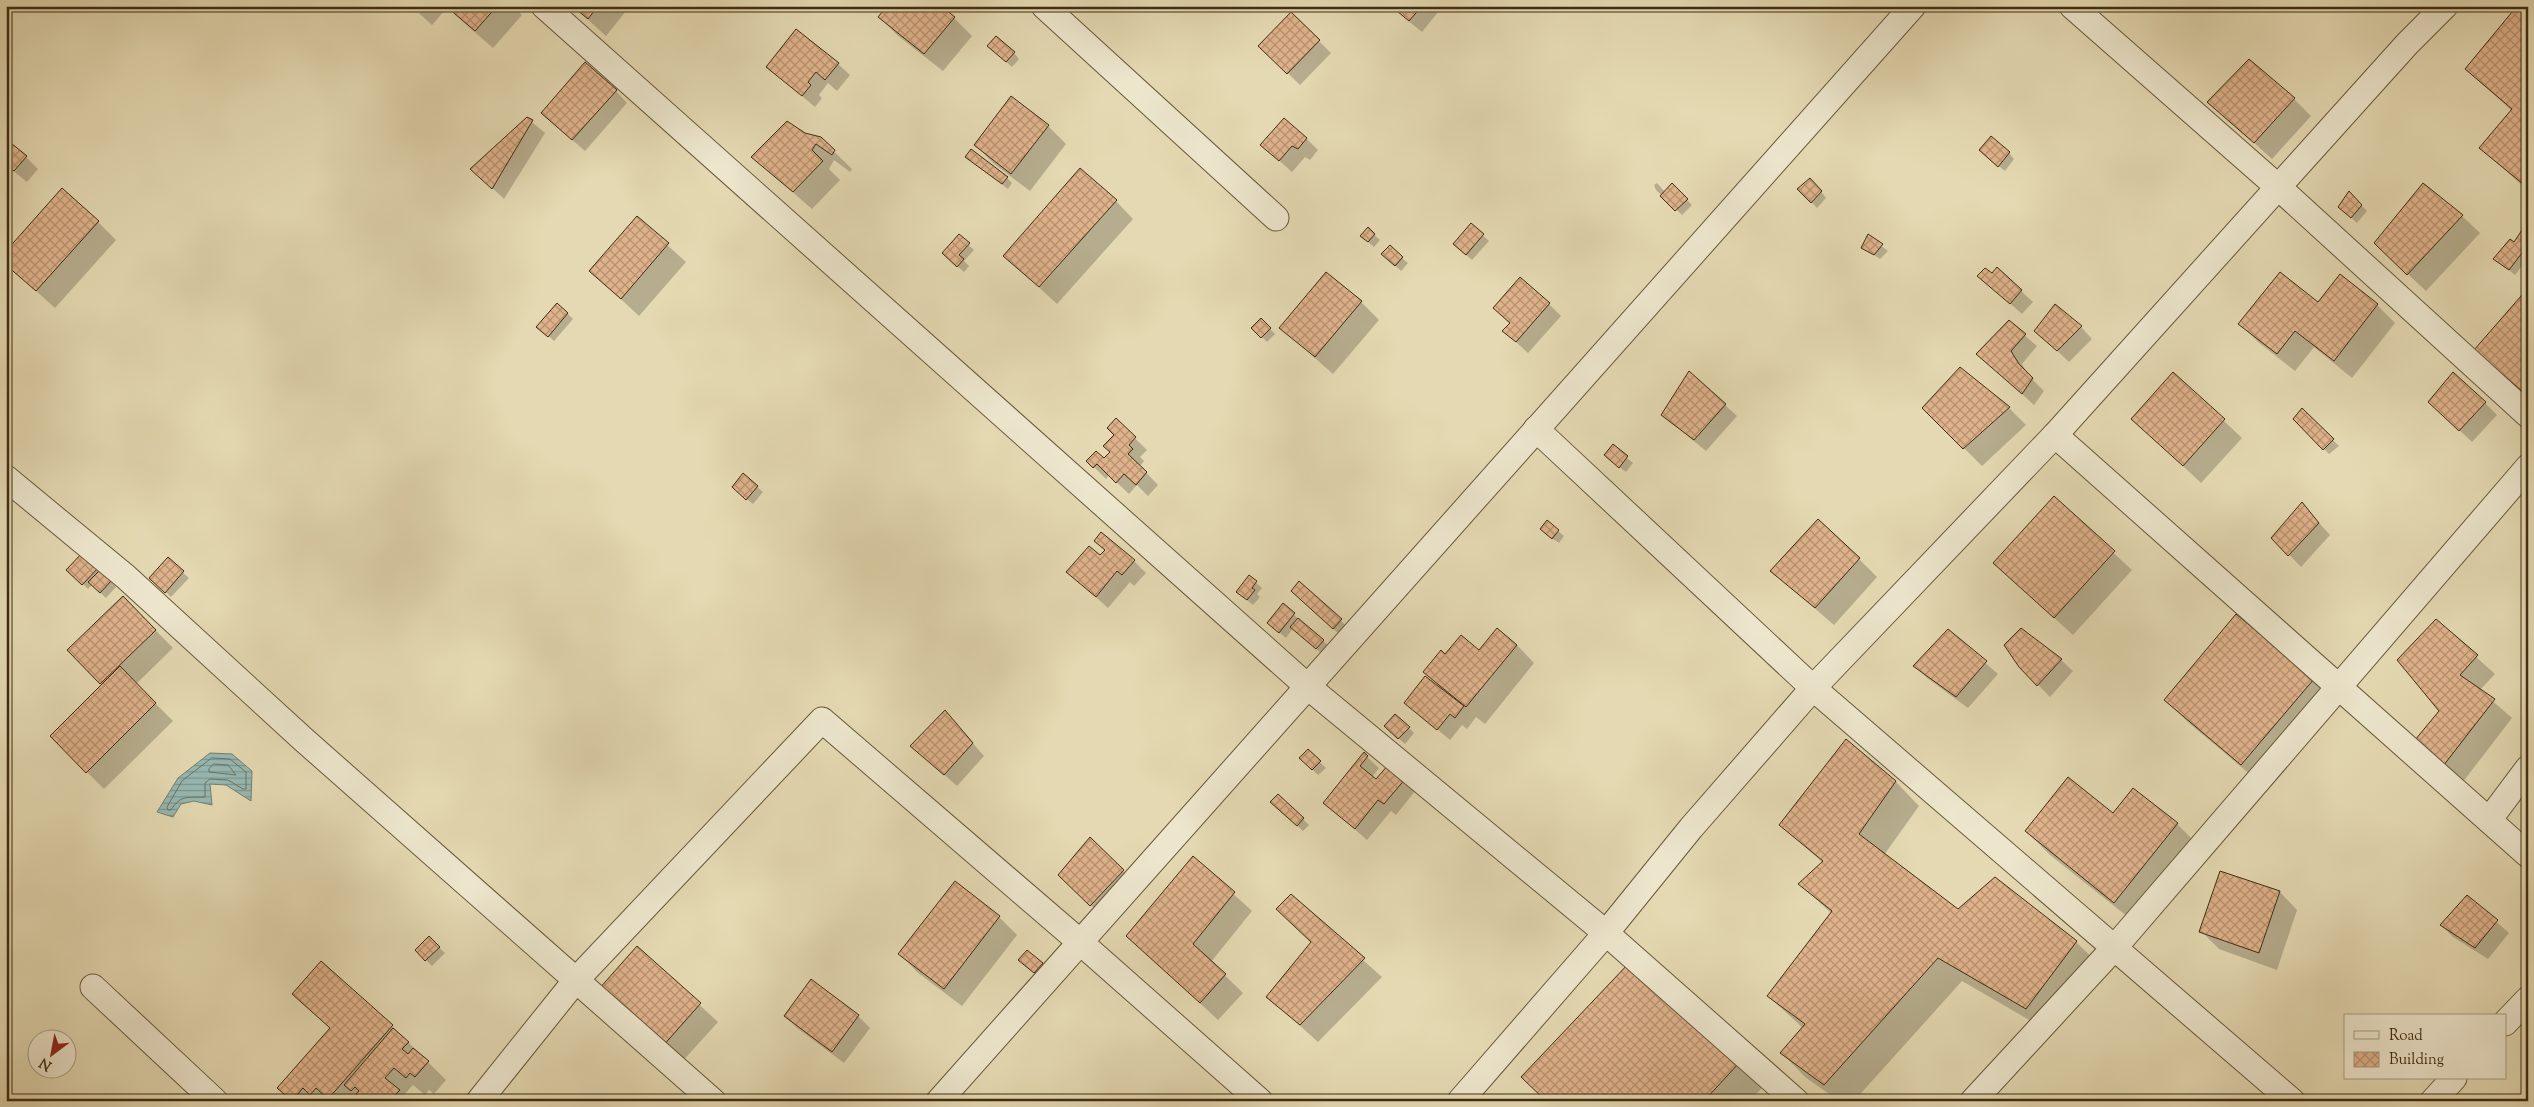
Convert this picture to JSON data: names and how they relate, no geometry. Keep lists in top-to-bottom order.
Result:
{
  "legend": ["Road", "Building"],
  "north": "bottom left"
}
